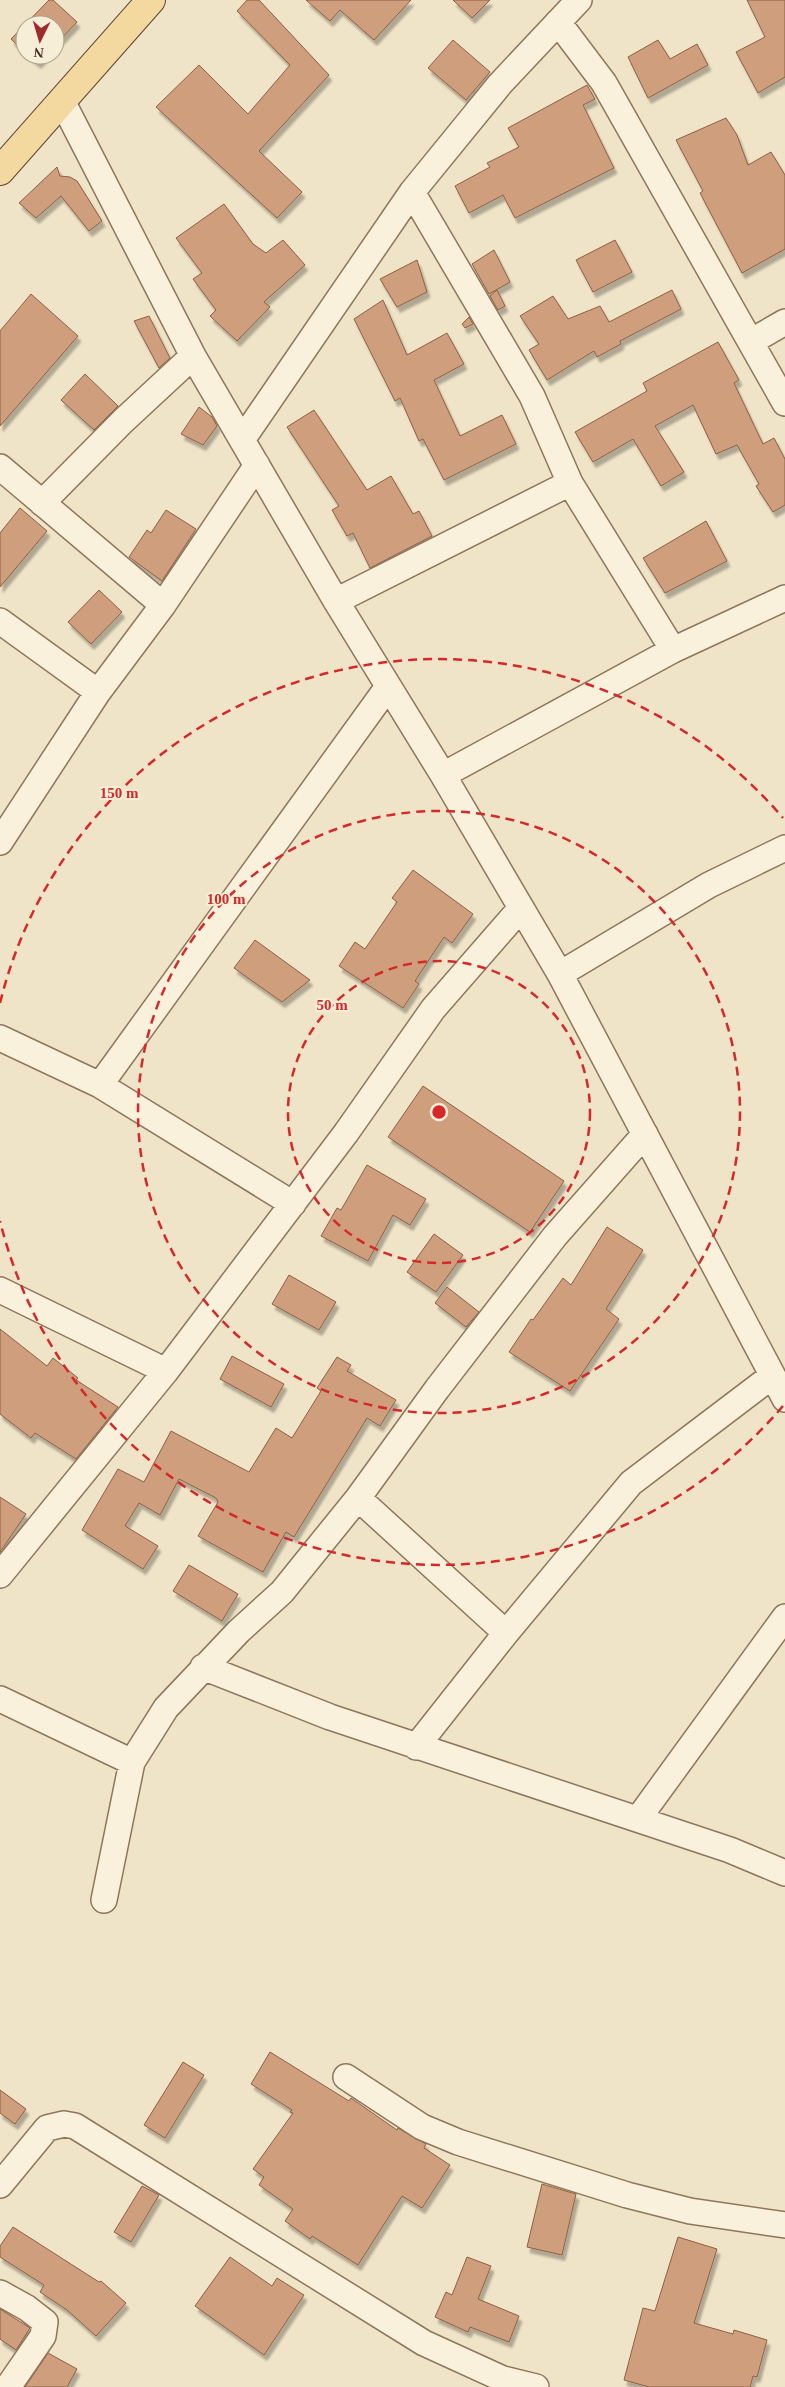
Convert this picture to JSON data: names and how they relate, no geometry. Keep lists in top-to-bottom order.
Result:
{
  "north": "bottom",
  "rings": ["150 m", "100 m", "50 m"]
}
